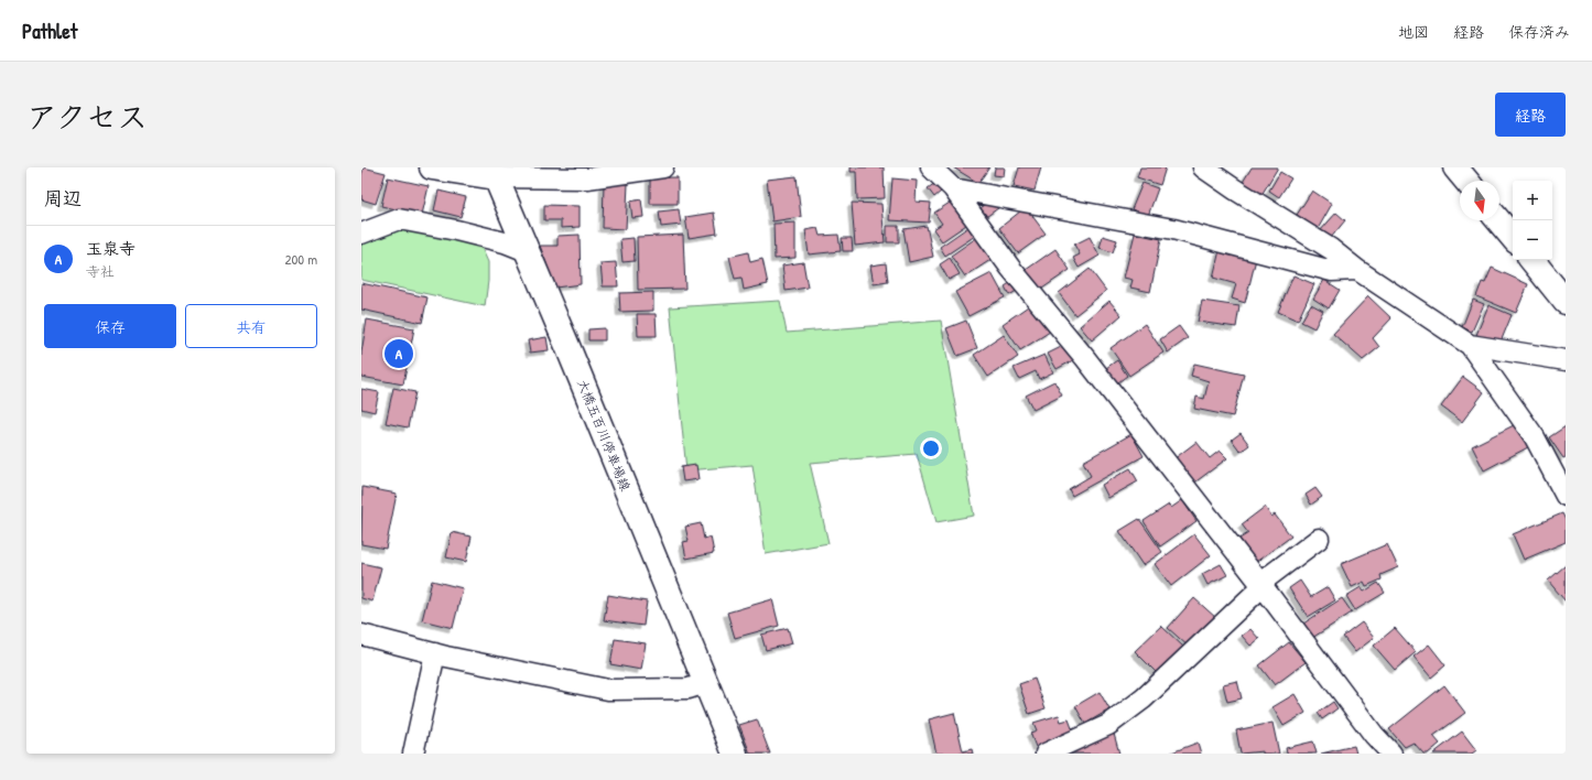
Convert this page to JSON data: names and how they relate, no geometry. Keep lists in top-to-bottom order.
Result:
{
  "streets": {
    "main road": ["大橋五百川停車場線"]
  },
  "north": "bottom",
  "page": {
    "header": "Pathlet",
    "nav": ["地図", "経路", "保存済み"],
    "title": "アクセス",
    "buttons": [
      "経路",
      ["保存", "共有"]
    ],
    "heading": "周辺",
    "map_buttons": ["+", "−"],
    "list": [
      {
        "mark": "A",
        "name": "玉泉寺",
        "note": "寺社",
        "value": "200 m"
      }
    ],
    "pins": "A"
  }
}
